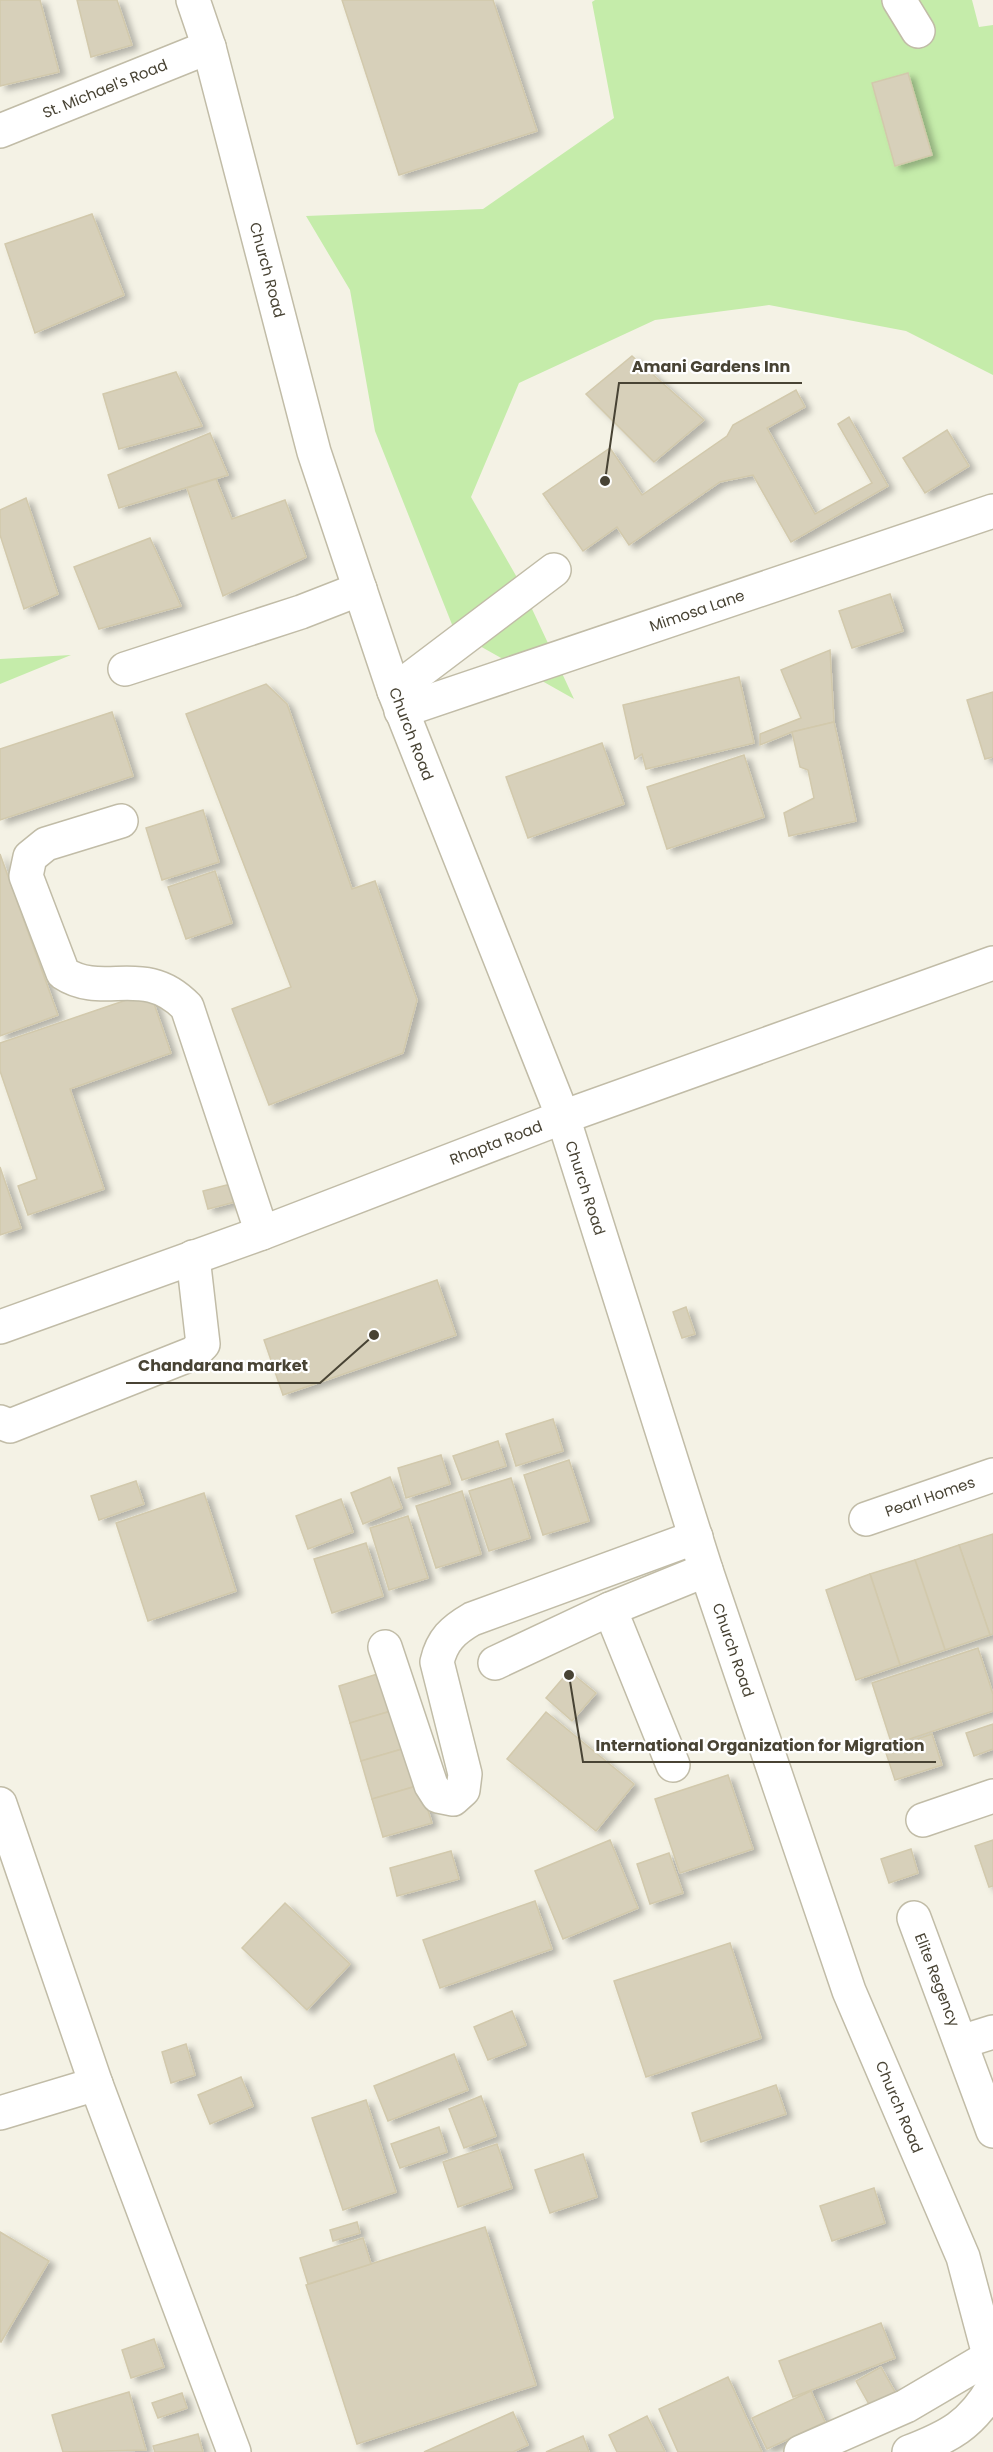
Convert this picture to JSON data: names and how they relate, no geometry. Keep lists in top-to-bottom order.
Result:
{
  "streets": {
    "street": [
      "St. Michael's Road",
      "Church Road",
      "Mimosa Lane",
      "Rhapta Road",
      "Pearl Homes",
      "Elite Regency"
    ]
  },
  "crossings": [
    ["St. Michael's Road", "Church Road"],
    ["Church Road", "Mimosa Lane"],
    ["Church Road", "Rhapta Road"]
  ],
  "places": ["Amani Gardens Inn", "Chandarana market", "International Organization for Migration"]
}
